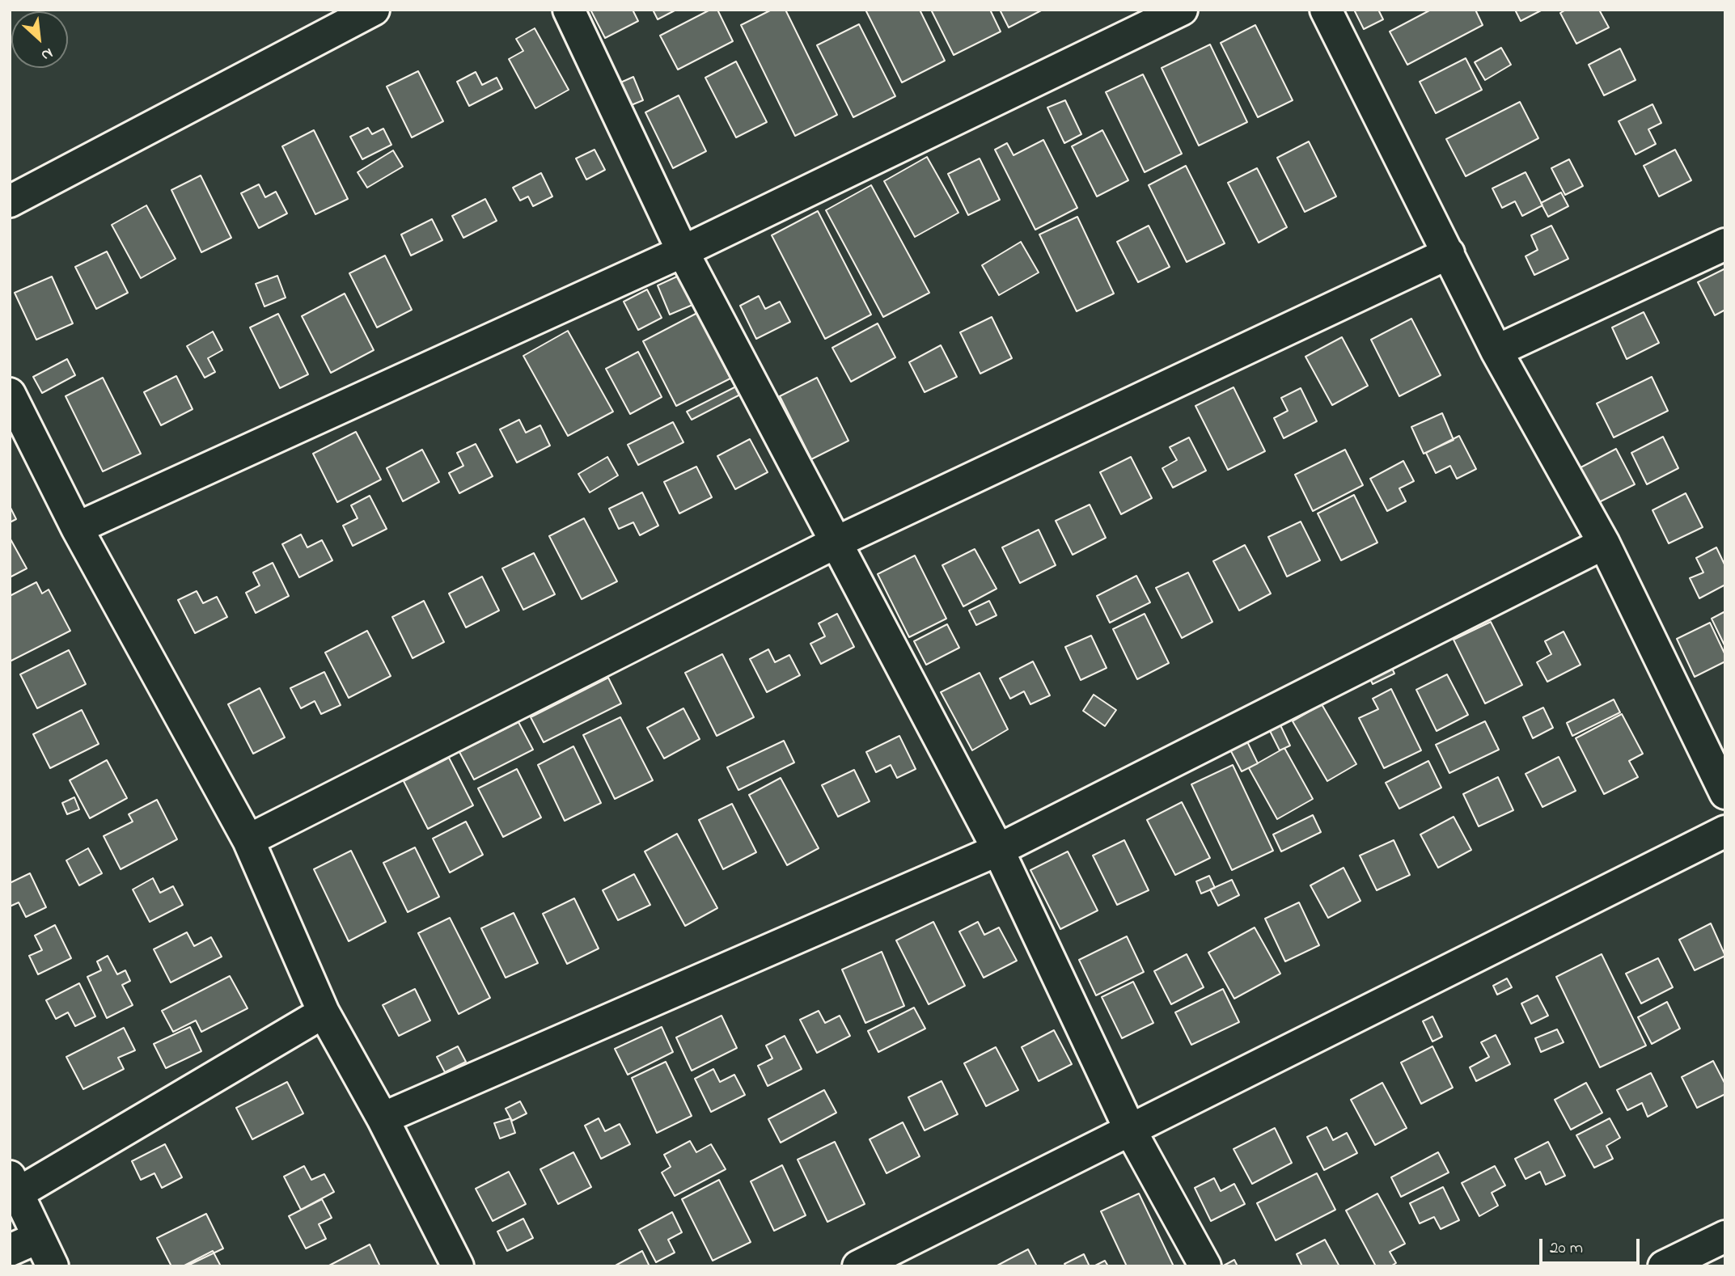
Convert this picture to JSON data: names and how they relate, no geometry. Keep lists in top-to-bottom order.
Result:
{
  "scale_bar": "20 m",
  "north": "bottom right"
}
